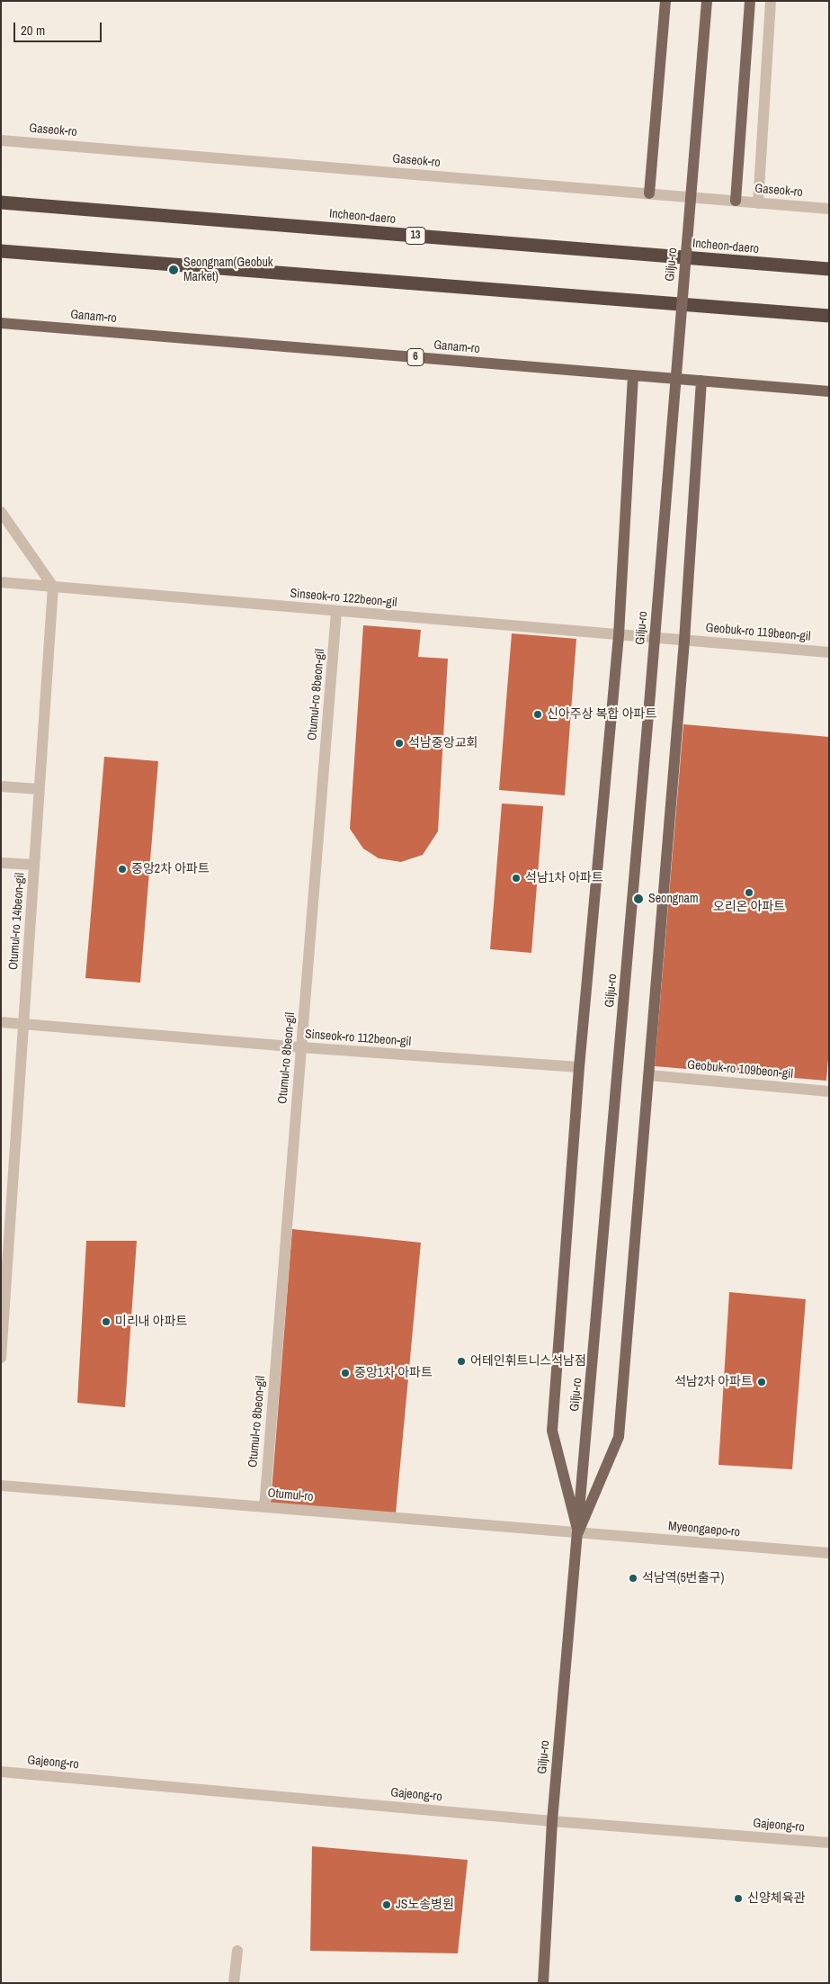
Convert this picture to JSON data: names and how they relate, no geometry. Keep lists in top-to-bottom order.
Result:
{
  "streets": {
    "highway": ["Incheon-daero", "13"],
    "main road": ["Gilju-ro", "Ganam-ro", "6"],
    "street": [
      "Gaseok-ro",
      "Sinseok-ro 122beon-gil",
      "Geobuk-ro 119beon-gil",
      "Otumul-ro 8beon-gil",
      "Otumul-ro 14beon-gil",
      "Sinseok-ro 112beon-gil",
      "Geobuk-ro 109beon-gil",
      "Otumul-ro",
      "Myeongaepo-ro",
      "Gajeong-ro"
    ]
  },
  "crossings": [
    ["Gilju-ro", "Otumul-ro"],
    ["Gilju-ro", "Myeongaepo-ro"],
    ["Gilju-ro", "Gajeong-ro"],
    ["Sinseok-ro 122beon-gil", "Geobuk-ro 119beon-gil"],
    ["Sinseok-ro 122beon-gil", "Otumul-ro 8beon-gil"],
    ["Sinseok-ro 122beon-gil", "Otumul-ro 14beon-gil"],
    ["Otumul-ro 8beon-gil", "Sinseok-ro 112beon-gil"],
    ["Otumul-ro 8beon-gil", "Otumul-ro"],
    ["Otumul-ro 14beon-gil", "Sinseok-ro 112beon-gil"],
    ["Otumul-ro", "Myeongaepo-ro"]
  ],
  "places": [
    "Seongnam(Geobuk Market)",
    "신아주상 복합 아파트",
    "석남중앙교회",
    "중앙2차 아파트",
    "석남1차 아파트",
    "오리온 아파트",
    "Seongnam",
    "미리내 아파트",
    "어테인휘트니스석남점",
    "중앙1차 아파트",
    "석남2차 아파트",
    "석남역(5번출구)",
    "신양체육관",
    "JS노송병원"
  ],
  "scale_bar": "20 m"
}
